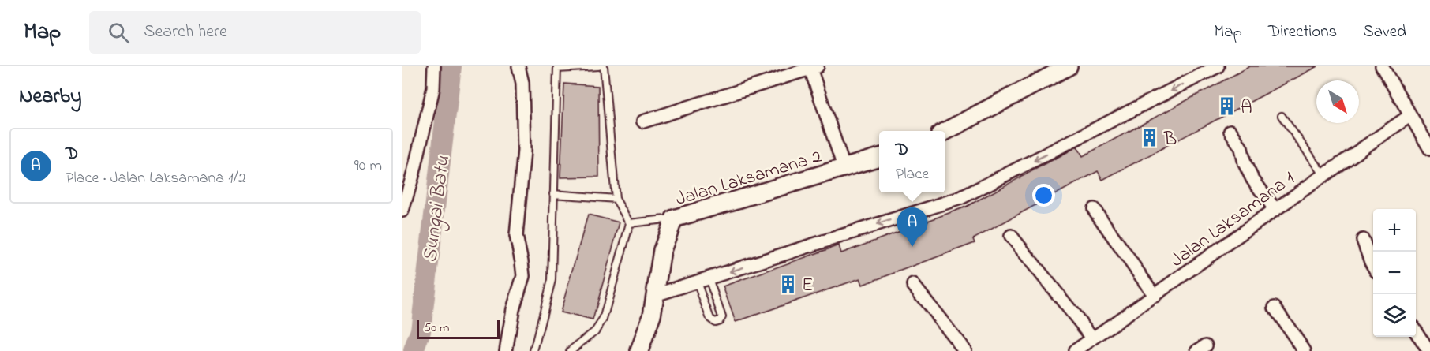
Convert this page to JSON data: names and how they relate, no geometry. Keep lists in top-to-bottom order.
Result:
{
  "streets": {
    "street": ["Jalan Laksamana 2", "Jalan Laksamana 1"]
  },
  "water": ["Sungai Batu"],
  "places": {
    "building": ["A", "B", "E"]
  },
  "scale_bar": "50 m",
  "north": "bottom right",
  "page": {
    "header": "Map",
    "search": "Search here",
    "nav": ["Map", "Directions", "Saved"],
    "heading": "Nearby",
    "list": [
      {
        "mark": "A",
        "name": "D",
        "note": "Place · Jalan Laksamana 1/2",
        "value": "90 m"
      }
    ],
    "popup": ["D", "Place"],
    "pins": "A",
    "map_buttons": ["+", "−"],
    "scale": "50 m"
  }
}
